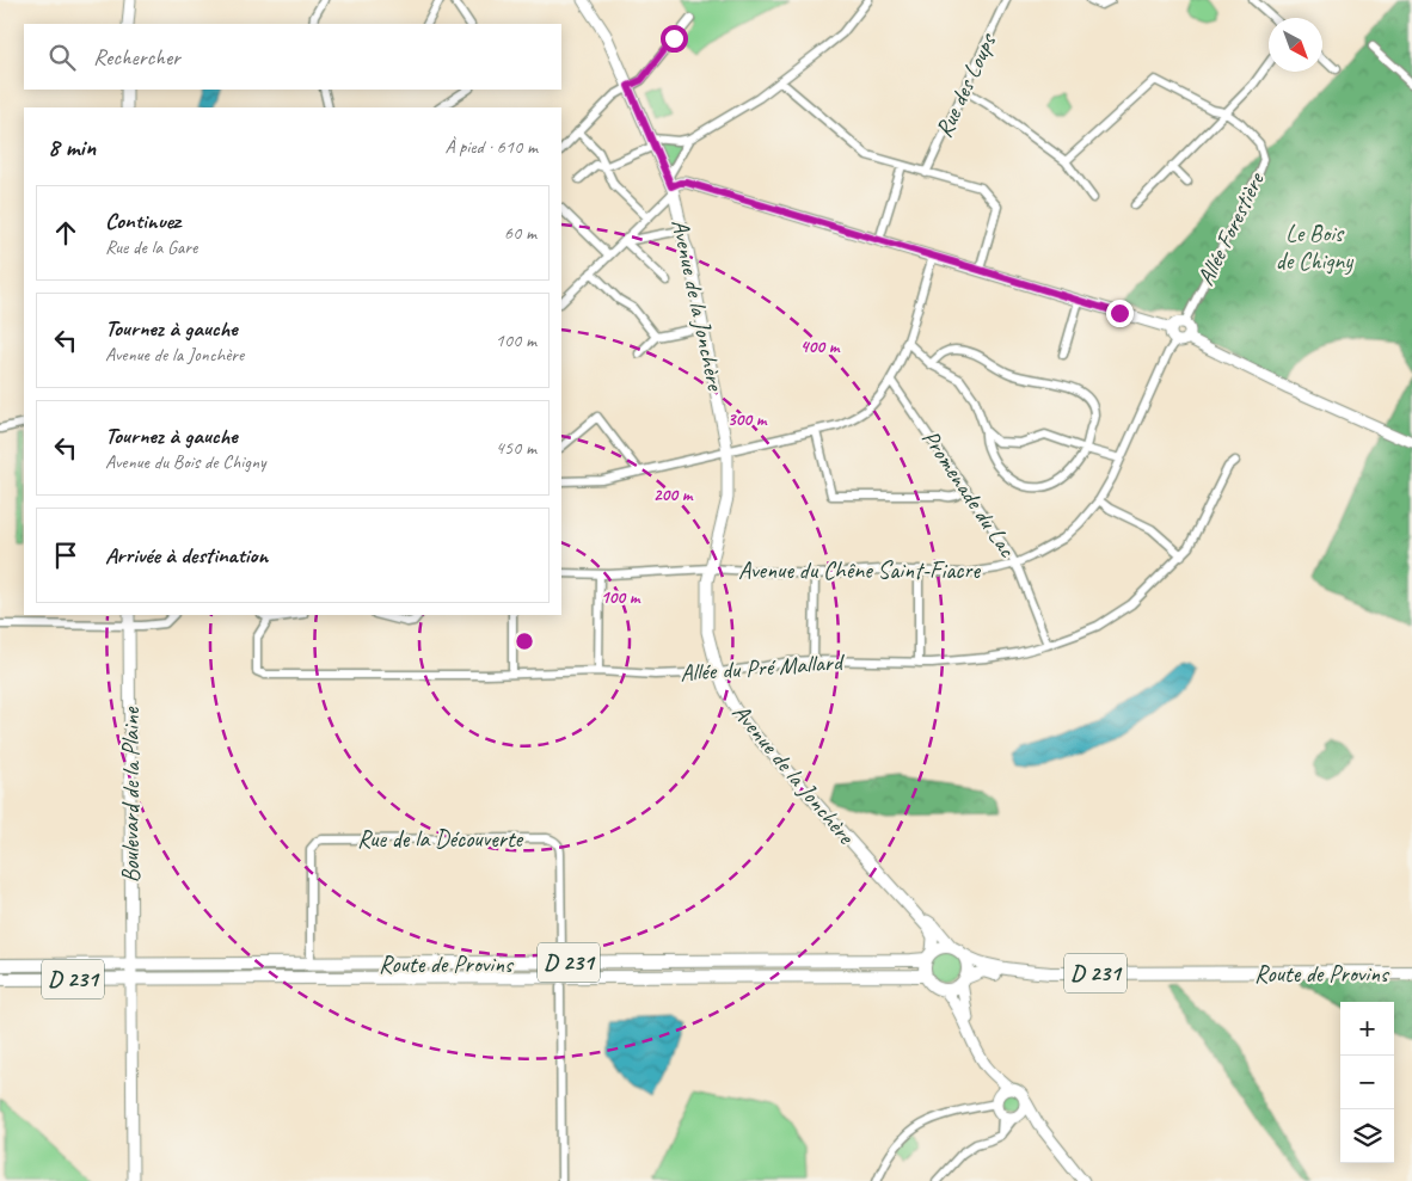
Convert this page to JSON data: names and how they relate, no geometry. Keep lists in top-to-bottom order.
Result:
{
  "streets": {
    "main road": [
      "Avenue de la Jonchère",
      "Boulevard de la Plaine",
      "D 231",
      "Route de Provins"
    ],
    "street": [
      "Rue des Loups",
      "Allée Forestière",
      "Promenade du Lac",
      "Avenue du Chêne Saint-Fiacre",
      "Allée du Pré Mallard",
      "Rue de la Découverte"
    ]
  },
  "crossings": [
    ["Allée Forestière", "Avenue du Chêne Saint-Fiacre"],
    ["Avenue de la Jonchère", "Avenue du Chêne Saint-Fiacre"],
    ["Avenue de la Jonchère", "Allée du Pré Mallard"],
    ["Promenade du Lac", "Avenue du Chêne Saint-Fiacre"],
    ["Promenade du Lac", "Allée du Pré Mallard"],
    ["Boulevard de la Plaine", "Route de Provins"],
    ["Rue de la Découverte", "Route de Provins"]
  ],
  "parks": ["Le Bois de Chigny"],
  "north": "bottom right",
  "page": {
    "search": "Rechercher",
    "heading": ["8 min", "À pied · 610 m"],
    "list": [
      ["Continuez", "Rue de la Gare", "60 m"],
      ["Tournez à gauche", "Avenue de la Jonchère", "100 m"],
      ["Tournez à gauche", "Avenue du Bois de Chigny", "450 m"],
      "Arrivée à destination"
    ],
    "map_buttons": ["+", "−"]
  },
  "rings": [
    "400 m",
    "300 m",
    "200 m",
    "100 m"
  ]
}
